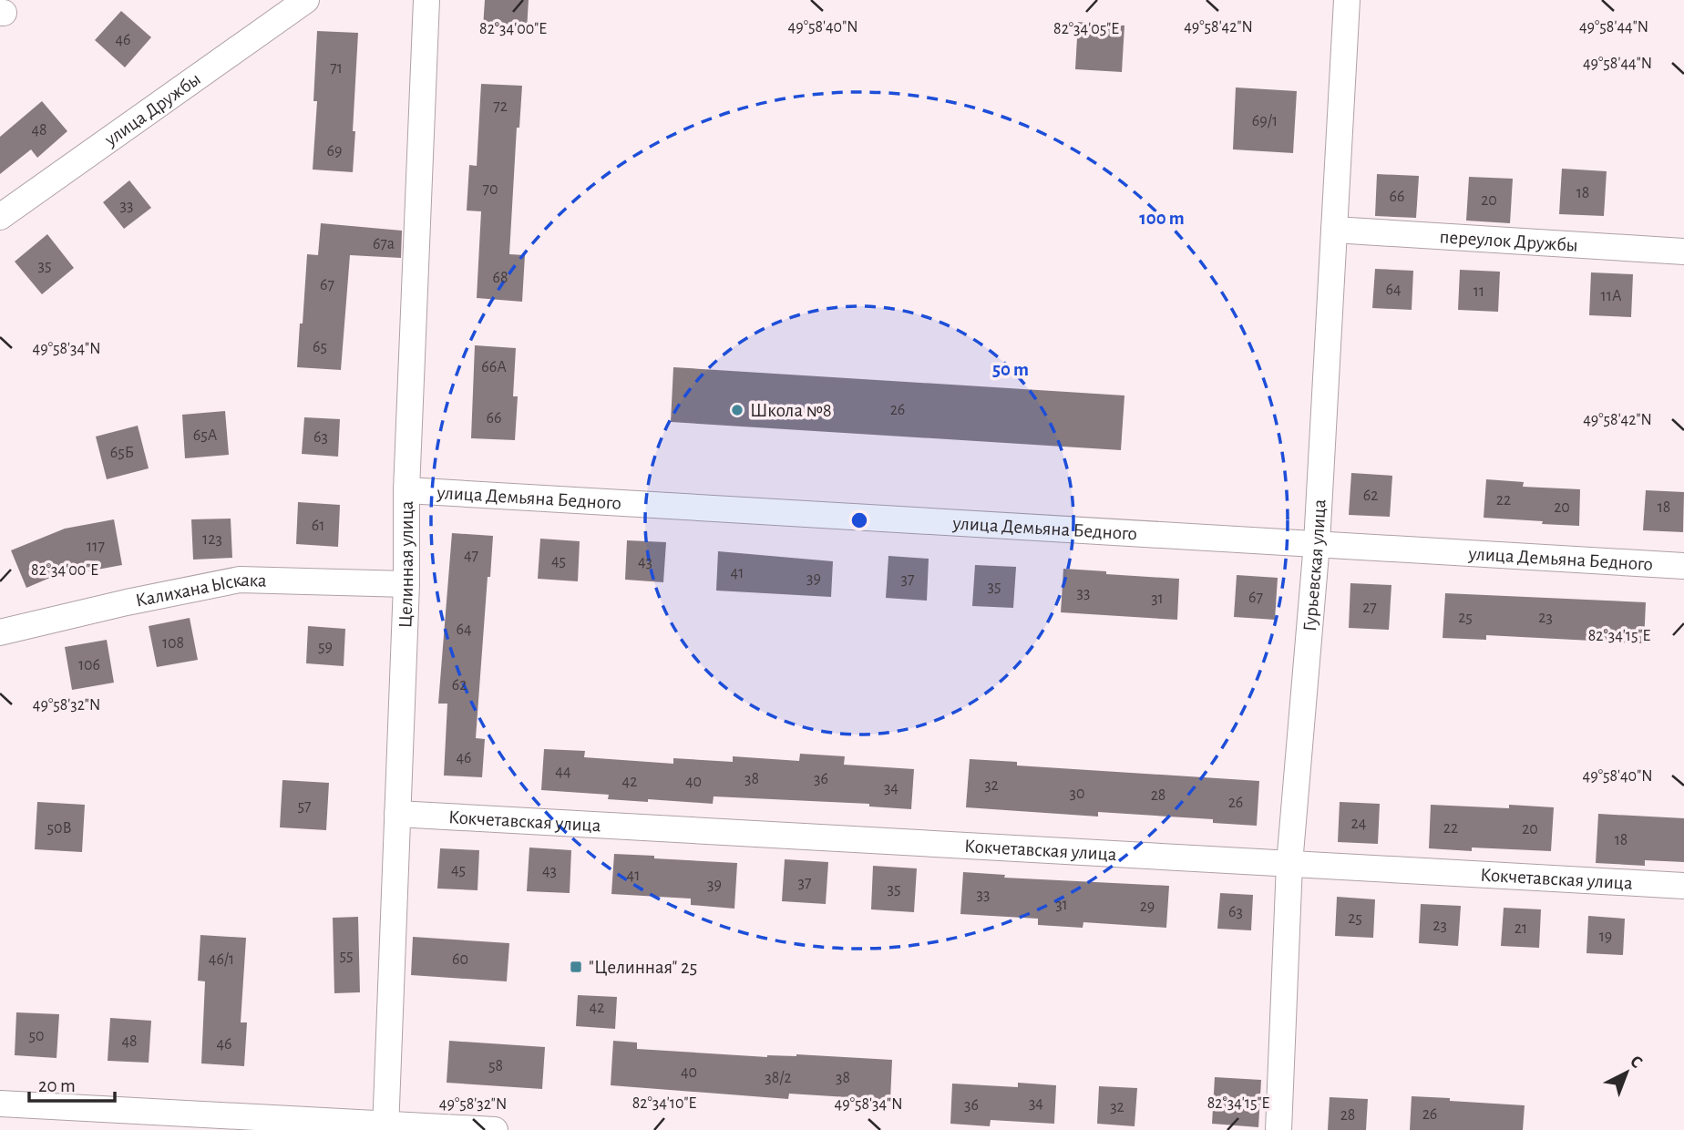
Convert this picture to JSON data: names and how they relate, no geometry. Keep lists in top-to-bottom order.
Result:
{
  "streets": {
    "street": [
      "улица Дружбы",
      "переулок Дружбы",
      "улица Демьяна Бедного",
      "Целинная улица",
      "Гурьевская улица",
      "Калихана Ыскака",
      "Кокчетавская улица"
    ]
  },
  "crossings": [
    ["переулок Дружбы", "Гурьевская улица"],
    ["улица Демьяна Бедного", "Целинная улица"],
    ["улица Демьяна Бедного", "Гурьевская улица"],
    ["Целинная улица", "Калихана Ыскака"],
    ["Целинная улица", "Кокчетавская улица"],
    ["Гурьевская улица", "Кокчетавская улица"]
  ],
  "places": {
    "other": ["Школа №8"],
    "transit": ["\"Целинная\" 25"]
  },
  "house_numbers": [
    "46",
    "71",
    "72",
    "69/1",
    "48",
    "69",
    "70",
    "18",
    "66",
    "20",
    "33",
    "67а",
    "35",
    "68",
    "67",
    "64",
    "11",
    "11А",
    "65",
    "66А",
    "26",
    "66",
    "65А",
    "63",
    "65Б",
    "62",
    "22",
    "20",
    "18",
    "61",
    "123",
    "117",
    "47",
    "45",
    "43",
    "41",
    "39",
    "37",
    "35",
    "33",
    "67",
    "31",
    "27",
    "25",
    "23",
    "64",
    "108",
    "59",
    "106",
    "62",
    "46",
    "44",
    "38",
    "36",
    "42",
    "40",
    "32",
    "34",
    "30",
    "28",
    "26",
    "57",
    "24",
    "50В",
    "22",
    "20",
    "18",
    "45",
    "43",
    "41",
    "37",
    "39",
    "35",
    "33",
    "31",
    "29",
    "63",
    "25",
    "23",
    "21",
    "19",
    "55",
    "46/1",
    "60",
    "42",
    "50",
    "48",
    "46",
    "58",
    "40",
    "38/2",
    "38",
    "34",
    "36",
    "32",
    "26",
    "28"
  ],
  "scale_bar": "20 m",
  "north": "top right",
  "coordinates": [
    "49°58'40\"N",
    "49°58'42\"N",
    "49°58'44\"N",
    "82°34'00\"E",
    "82°34'05\"E",
    "49°58'34\"N",
    "82°34'15\"E",
    "49°58'32\"N",
    "82°34'10\"E"
  ],
  "rings": ["100 m", "50 m"]
}
